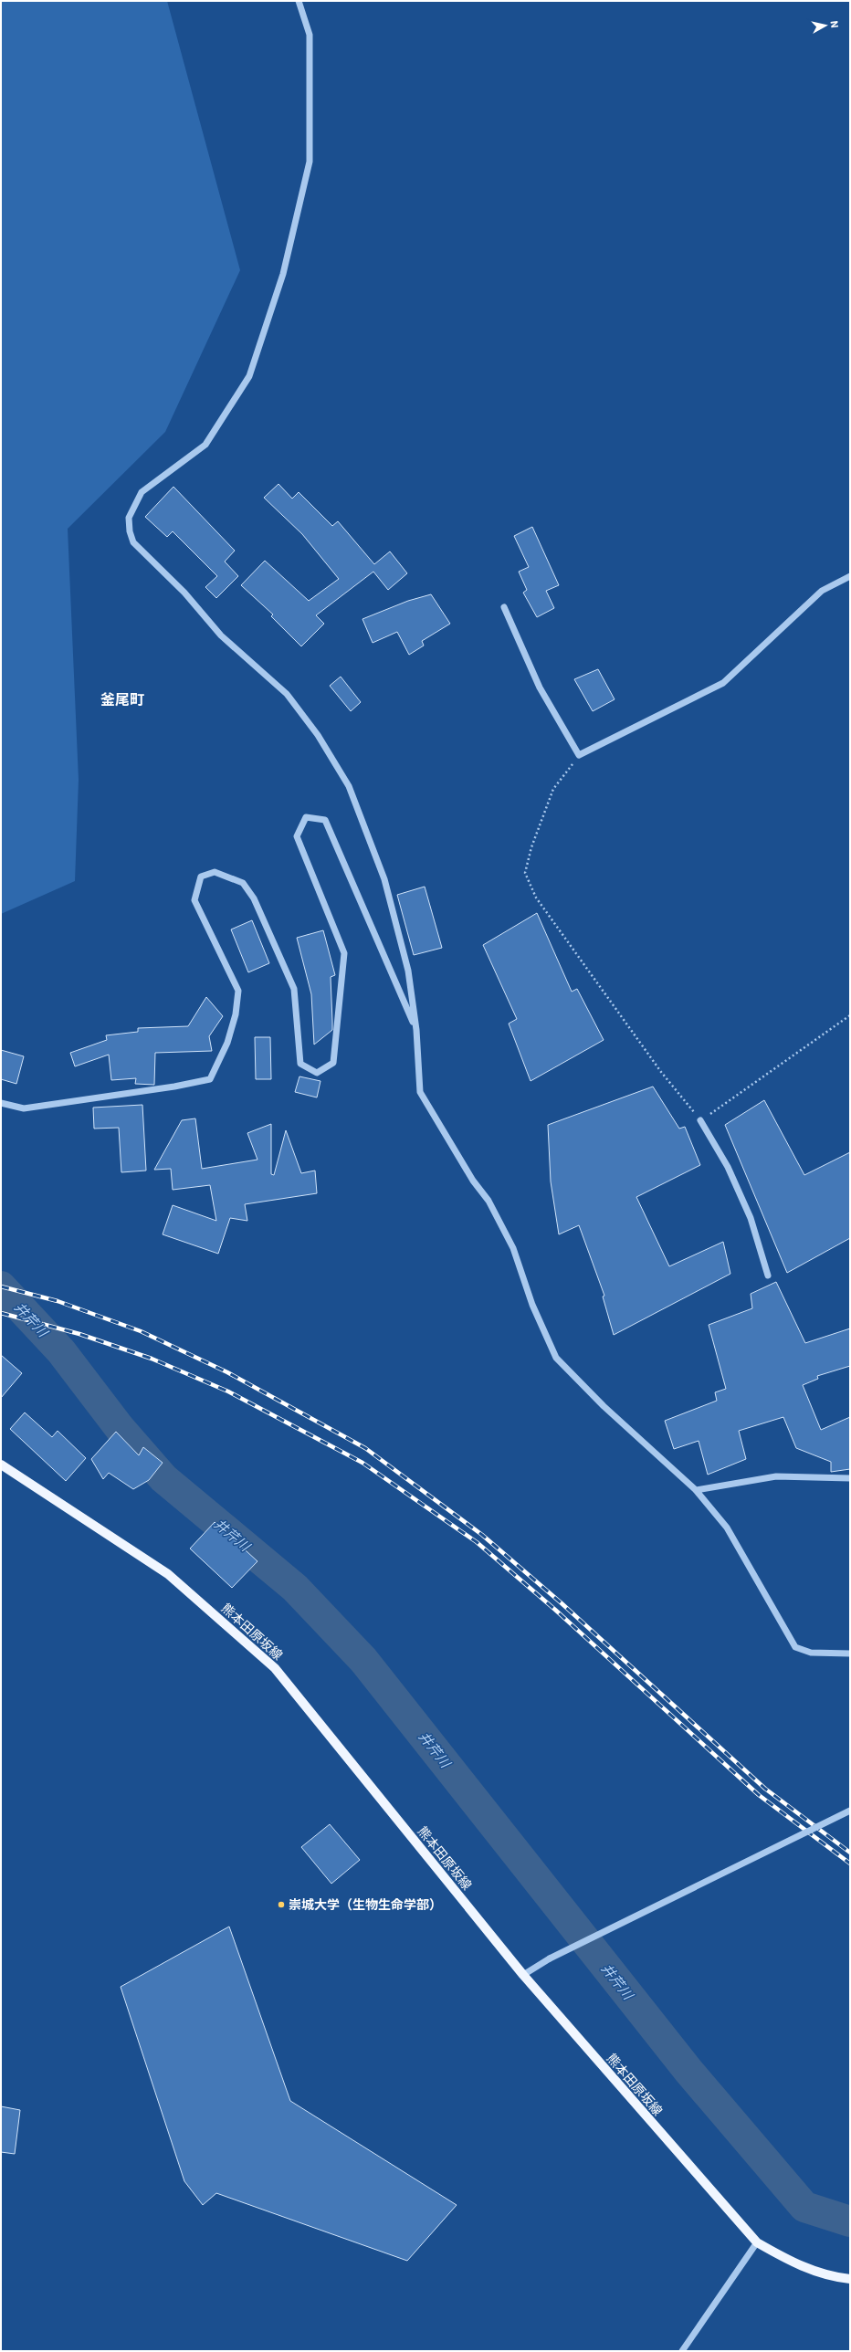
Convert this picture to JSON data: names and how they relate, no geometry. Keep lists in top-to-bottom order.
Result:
{
  "streets": {
    "main road": ["熊本田原坂線"]
  },
  "districts": ["釜尾町"],
  "water": ["井芹川"],
  "places": ["崇城大学（生物生命学部）"],
  "north": "right"
}
